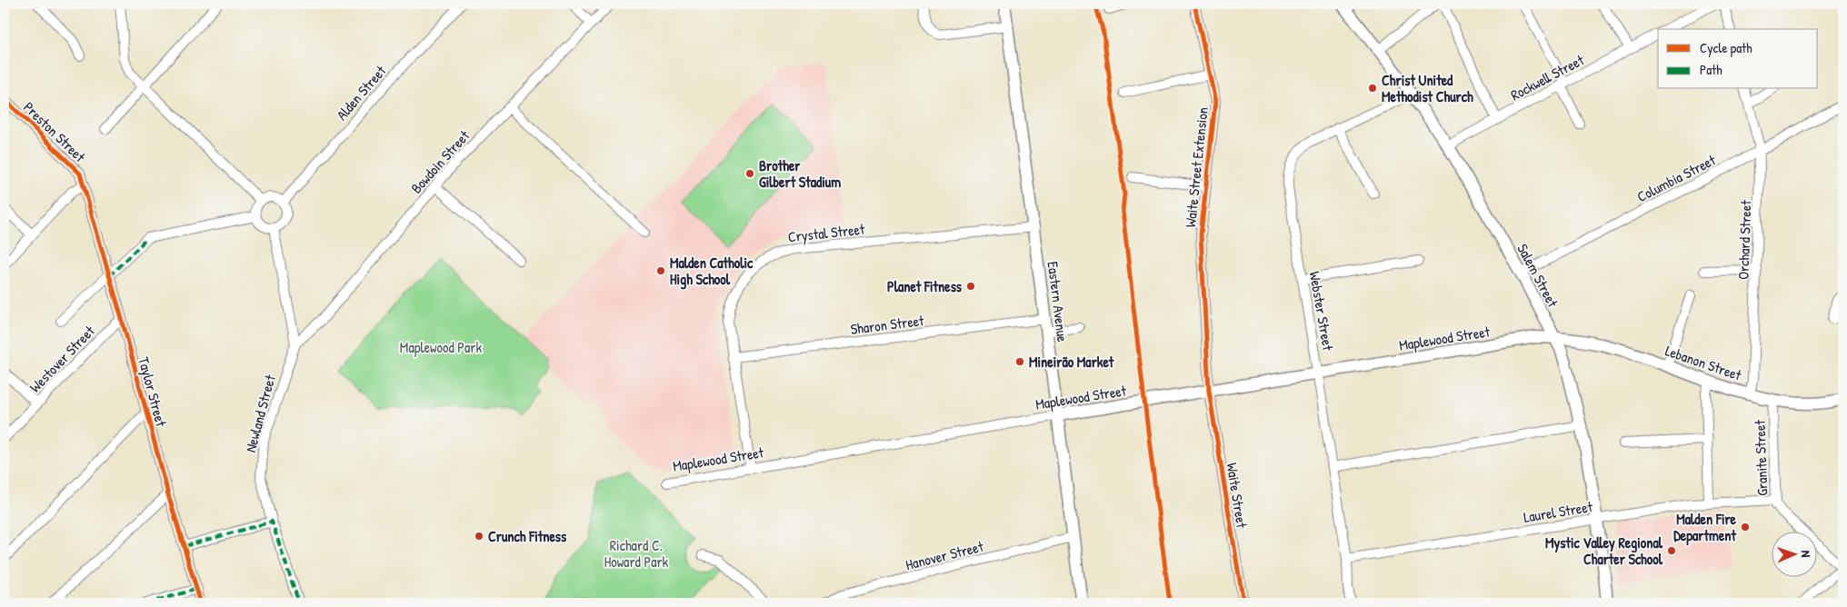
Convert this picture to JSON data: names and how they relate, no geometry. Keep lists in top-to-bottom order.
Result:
{
  "streets": {
    "main road": [
      "Salem Street",
      "Eastern Avenue",
      "Maplewood Street",
      "Lebanon Street"
    ],
    "street": [
      "Rockwell Street",
      "Alden Street",
      "Preston Street",
      "Bowdoin Street",
      "Waite Street Extension",
      "Columbia Street",
      "Crystal Street",
      "Orchard Street",
      "Webster Street",
      "Sharon Street",
      "Westover Street",
      "Taylor Street",
      "Newland Street",
      "Granite Street",
      "Waite Street",
      "Laurel Street",
      "Hanover Street"
    ]
  },
  "crossings": [
    ["Rockwell Street", "Salem Street"],
    ["Preston Street", "Taylor Street"],
    ["Bowdoin Street", "Newland Street"],
    ["Waite Street Extension", "Maplewood Street"],
    ["Waite Street Extension", "Waite Street"],
    ["Columbia Street", "Orchard Street"],
    ["Columbia Street", "Salem Street"],
    ["Crystal Street", "Eastern Avenue"],
    ["Crystal Street", "Sharon Street"],
    ["Crystal Street", "Maplewood Street"],
    ["Orchard Street", "Lebanon Street"],
    ["Salem Street", "Webster Street"],
    ["Salem Street", "Maplewood Street"],
    ["Salem Street", "Lebanon Street"],
    ["Salem Street", "Laurel Street"],
    ["Eastern Avenue", "Sharon Street"],
    ["Eastern Avenue", "Maplewood Street"],
    ["Eastern Avenue", "Hanover Street"],
    ["Webster Street", "Maplewood Street"],
    ["Webster Street", "Laurel Street"],
    ["Maplewood Street", "Lebanon Street"],
    ["Maplewood Street", "Waite Street"],
    ["Westover Street", "Taylor Street"],
    ["Lebanon Street", "Granite Street"],
    ["Granite Street", "Laurel Street"]
  ],
  "parks": ["Maplewood Park", "Richard C. Howard Park"],
  "places": [
    "Christ United Methodist Church",
    "Brother Gilbert Stadium",
    "Malden Catholic High School",
    "Planet Fitness",
    "Mineirão Market",
    "Malden Fire Department",
    "Crunch Fitness",
    "Mystic Valley Regional Charter School"
  ],
  "legend": ["Cycle path", "Path"],
  "north": "right"
}
